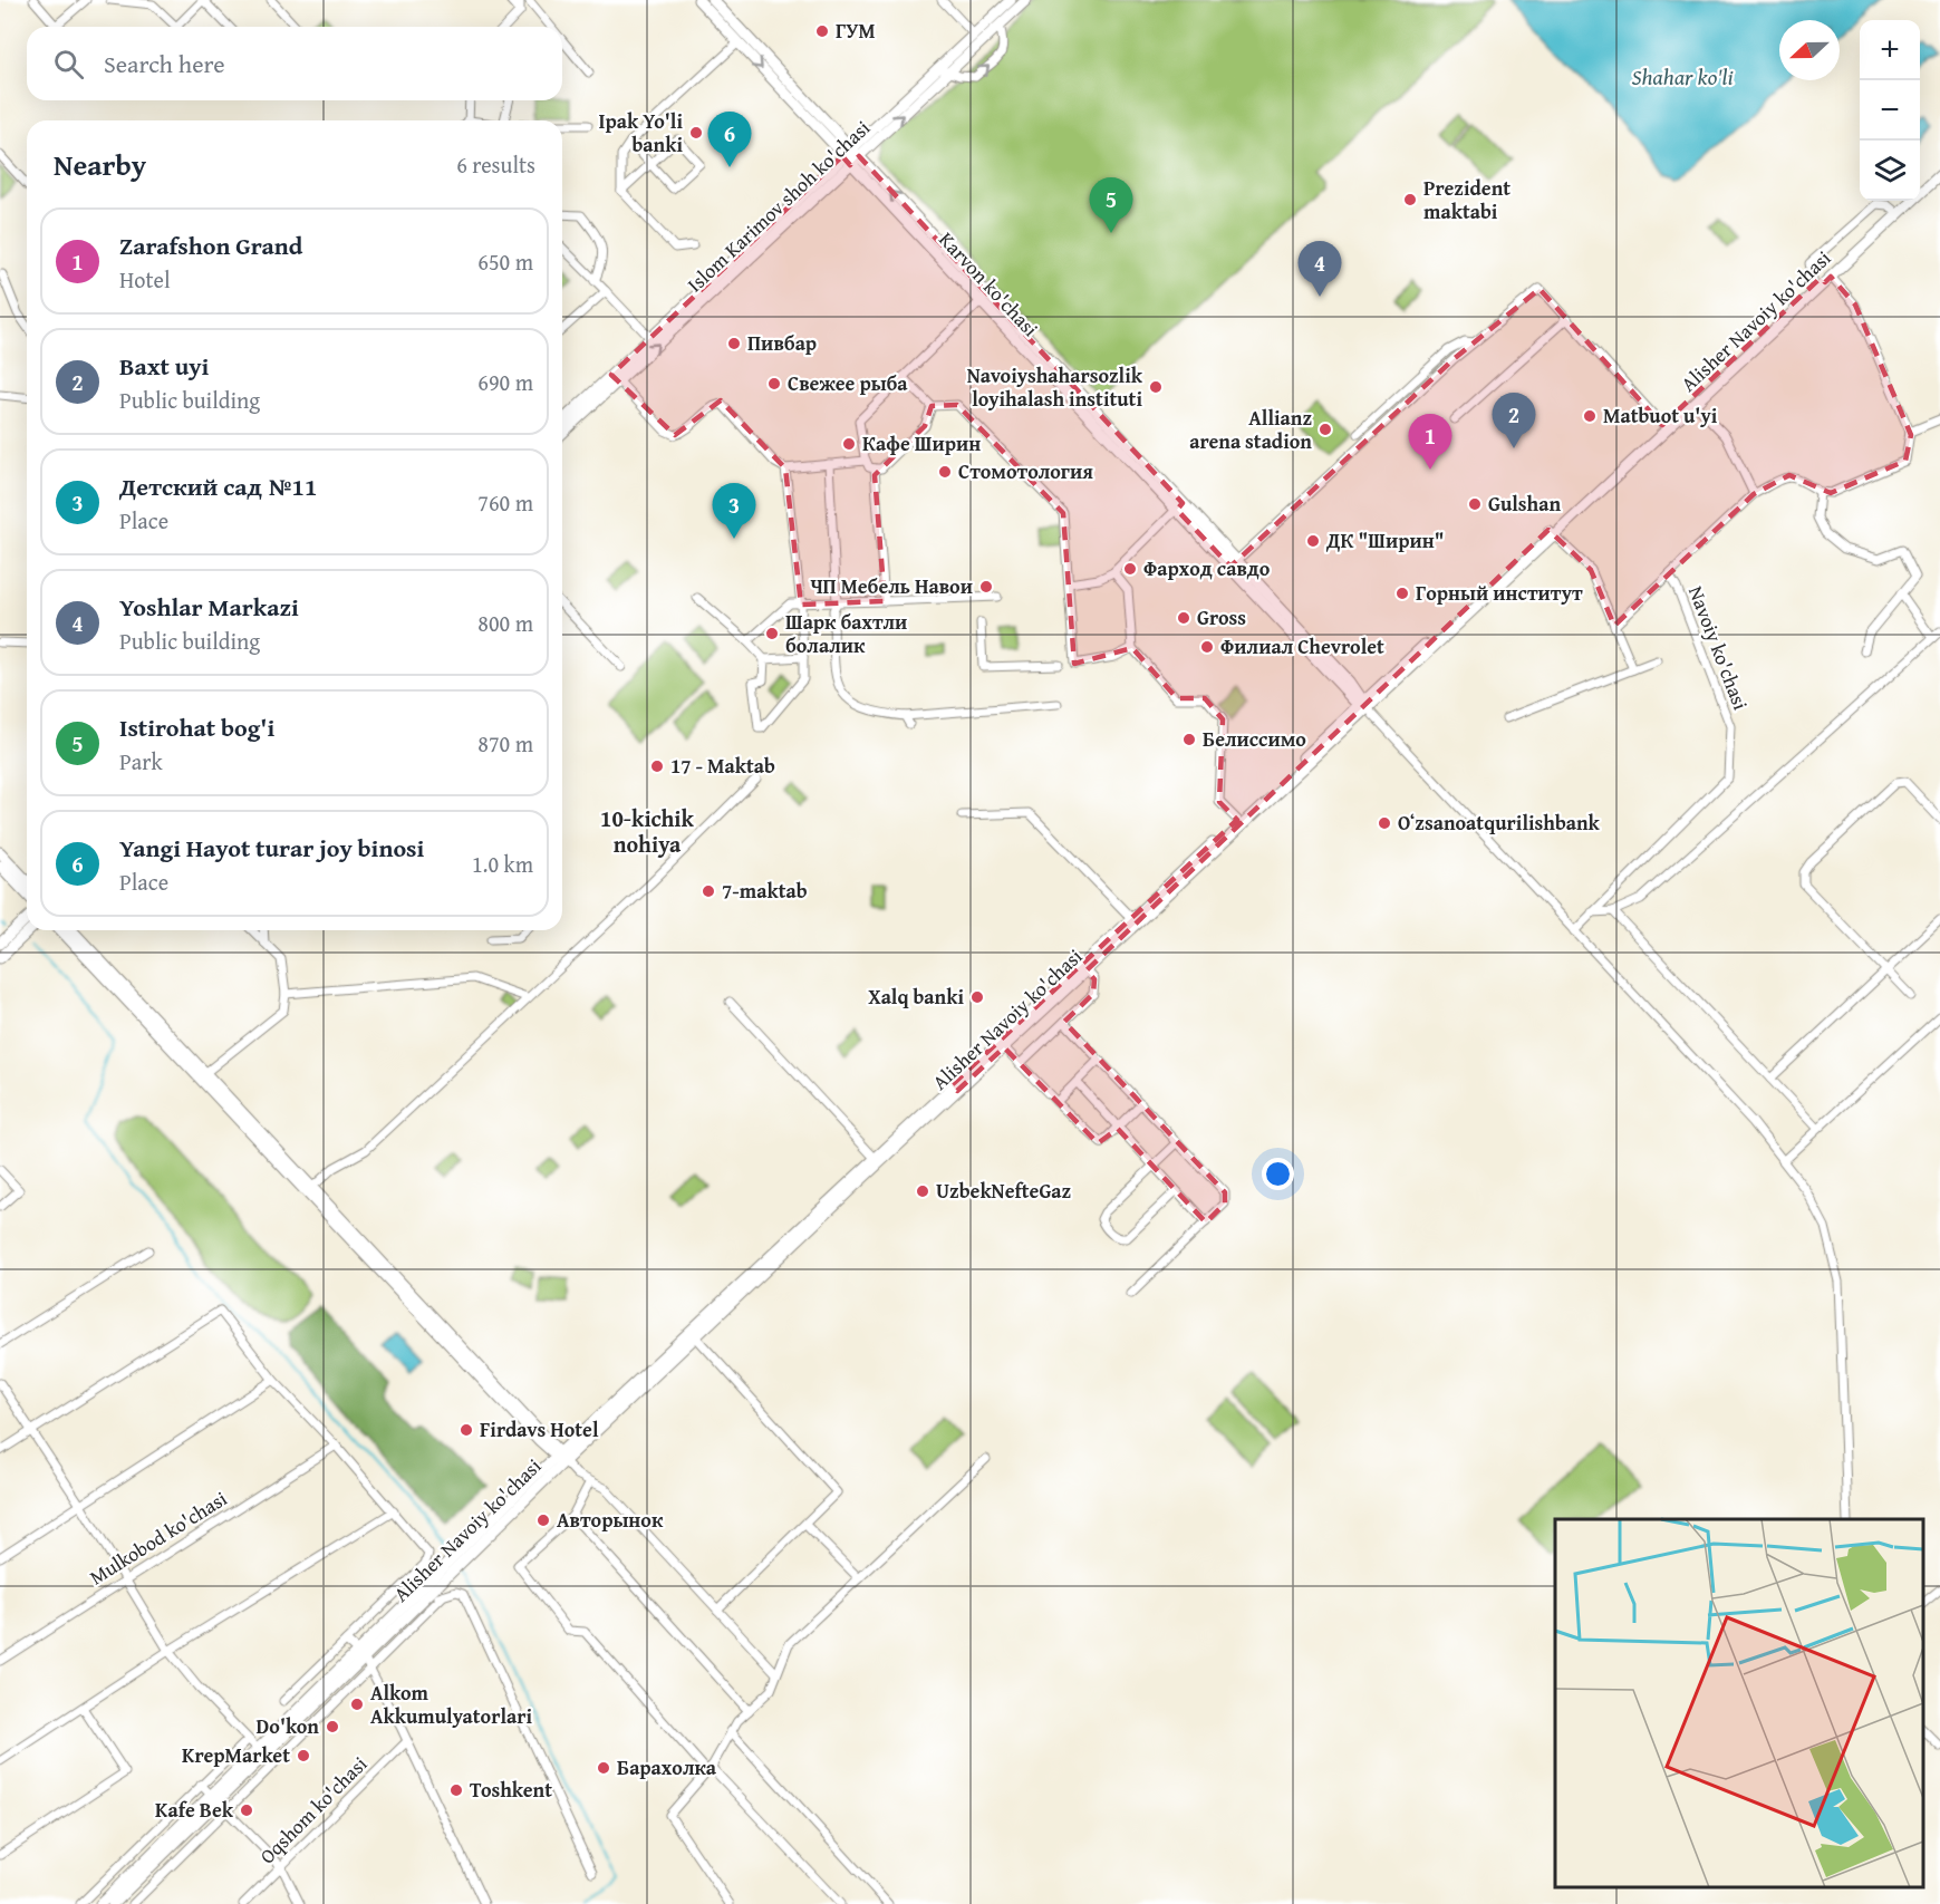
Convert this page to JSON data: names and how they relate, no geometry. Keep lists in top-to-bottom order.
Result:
{
  "streets": {
    "main road": ["Islom Karimov shoh ko'chasi", "Karvon ko'chasi", "Alisher Navoiy ko'chasi"],
    "street": ["Navoiy ko'chasi", "Mulkobod ko'chasi", "Oqshom ko'chasi"]
  },
  "crossings": [
    ["Islom Karimov shoh ko'chasi", "Karvon ko'chasi"],
    ["Karvon ko'chasi", "Alisher Navoiy ko'chasi"]
  ],
  "districts": ["10-kichik nohiya"],
  "water": ["Shahar ko'li"],
  "places": [
    "ГУМ",
    "Ipak Yo'li banki",
    "Prezident maktabi",
    "Пивбар",
    "Свежее рыба",
    "Navoiyshaharsozlik loyihalash instituti",
    "Matbuot u'yi",
    "Allianz arena stadion",
    "Кафе Ширин",
    "Стомотология",
    "Gulshan",
    "ДК \"Ширин\"",
    "Фарход савдо",
    "ЧП Мебель Навои",
    "Горный институт",
    "Gross",
    "Шарк бахтли болалик",
    "Филиал Chevrolet",
    "Белиссимо",
    "17 - Maktab",
    "Oʻzsanoatqurilishbank",
    "7-maktab",
    "Xalq banki",
    "UzbekNefteGaz",
    "Firdavs Hotel",
    "Авторынок",
    "Alkom Akkumulyatorlari",
    "Do'kon",
    "KrepMarket",
    "Барахолка",
    "Toshkent",
    "Kafe Bek"
  ],
  "north": "left",
  "page": {
    "map_buttons": ["+", "−"],
    "search": "Search here",
    "pins": [
      "6",
      "5",
      "4",
      "2",
      "1",
      "3"
    ],
    "heading": ["Nearby", "6 results"],
    "list": [
      {
        "mark": "1",
        "name": "Zarafshon Grand",
        "note": "Hotel",
        "value": "650 m"
      },
      {
        "mark": "2",
        "name": "Baxt uyi",
        "note": "Public building",
        "value": "690 m"
      },
      {
        "mark": "3",
        "name": "Детский сад №11",
        "note": "Place",
        "value": "760 m"
      },
      {
        "mark": "4",
        "name": "Yoshlar Markazi",
        "note": "Public building",
        "value": "800 m"
      },
      {
        "mark": "5",
        "name": "Istirohat bog'i",
        "note": "Park",
        "value": "870 m"
      },
      {
        "mark": "6",
        "name": "Yangi Hayot turar joy binosi",
        "note": "Place",
        "value": "1.0 km"
      }
    ]
  }
}
